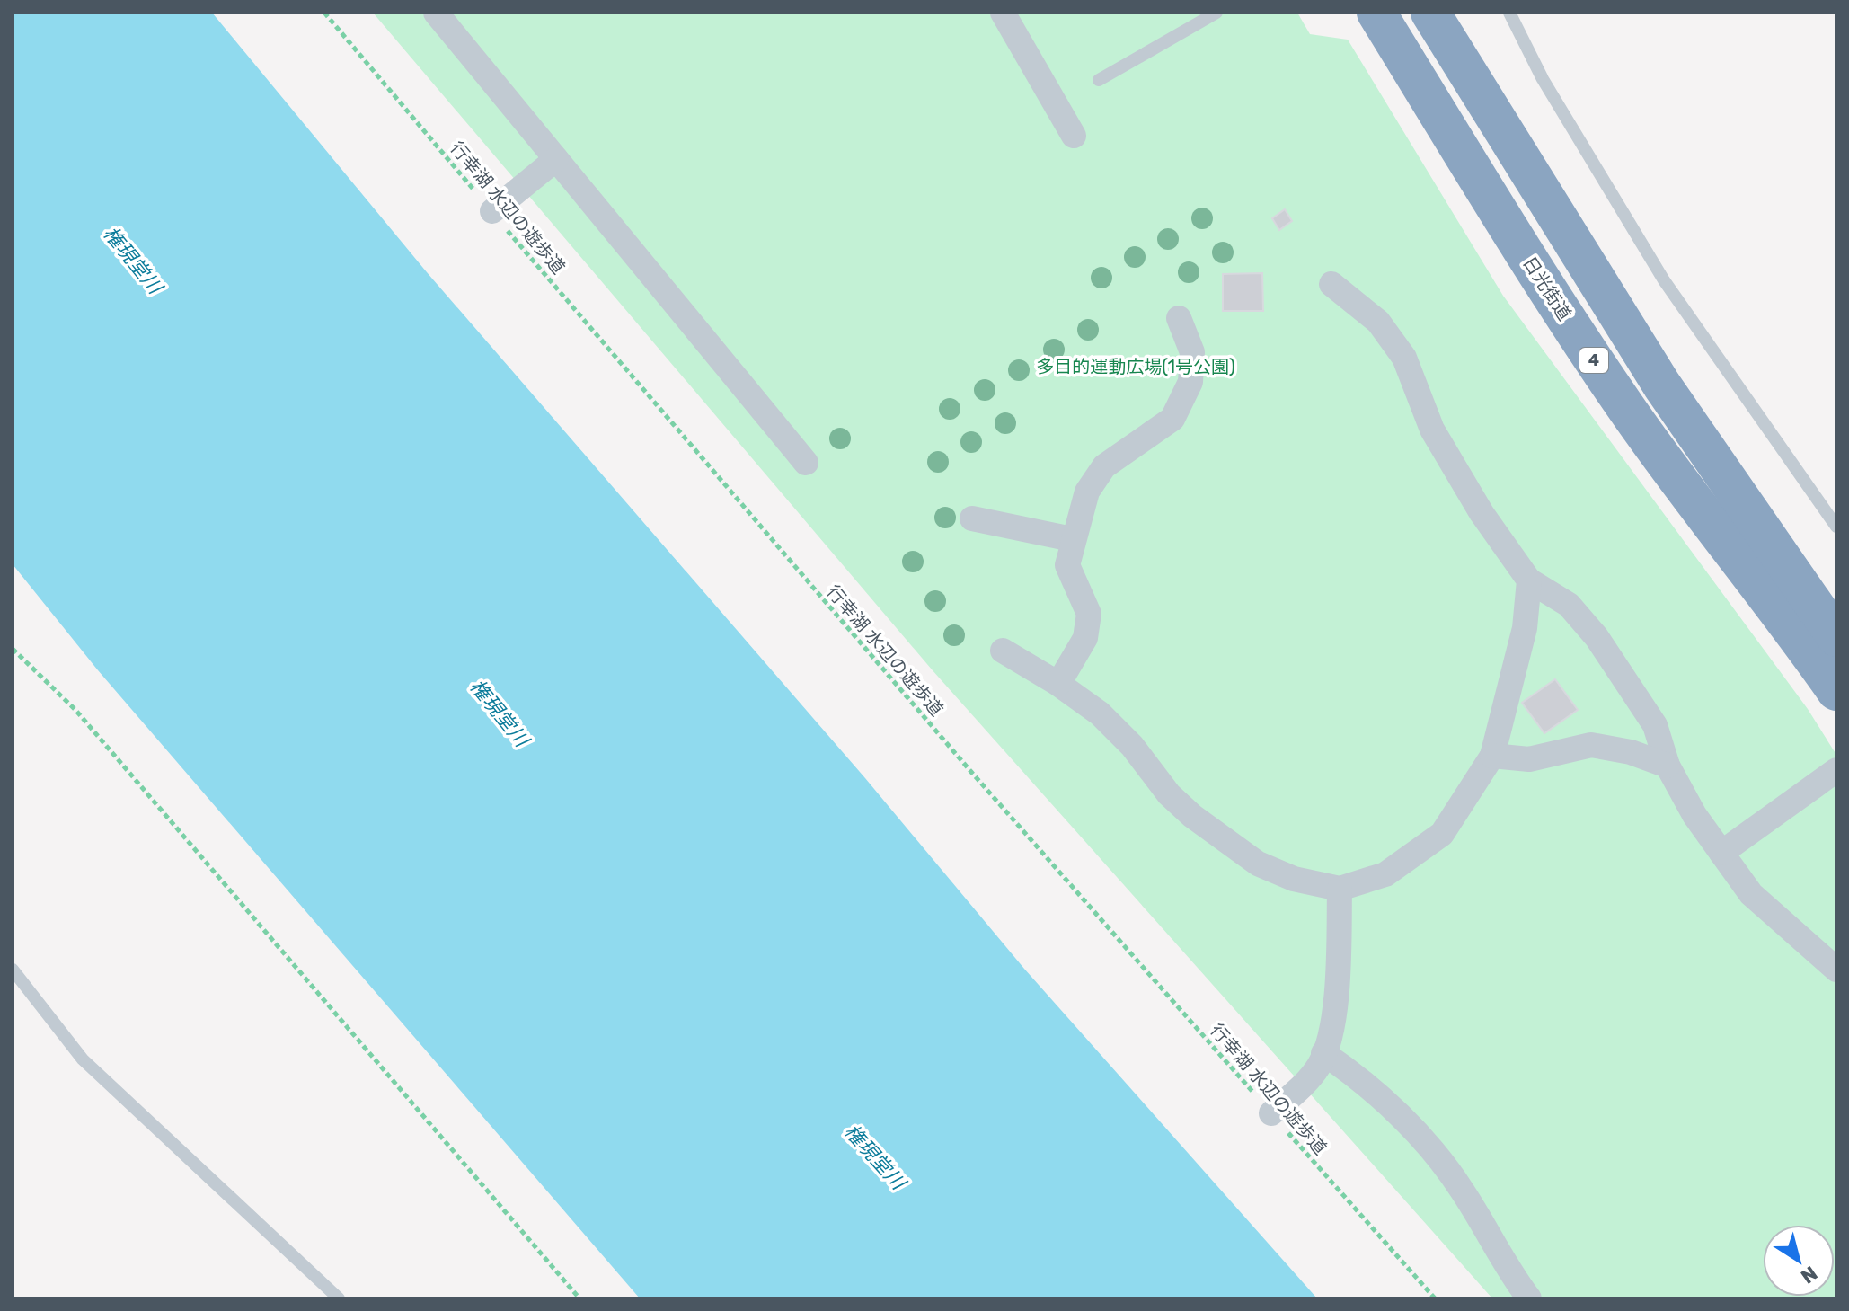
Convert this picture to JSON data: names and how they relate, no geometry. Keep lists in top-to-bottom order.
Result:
{
  "streets": {
    "highway": ["日光街道", "4"],
    "path": ["行幸湖 水辺の遊歩道"]
  },
  "water": ["権現堂川"],
  "parks": ["多目的運動広場(1号公園)"],
  "north": "bottom right"
}
